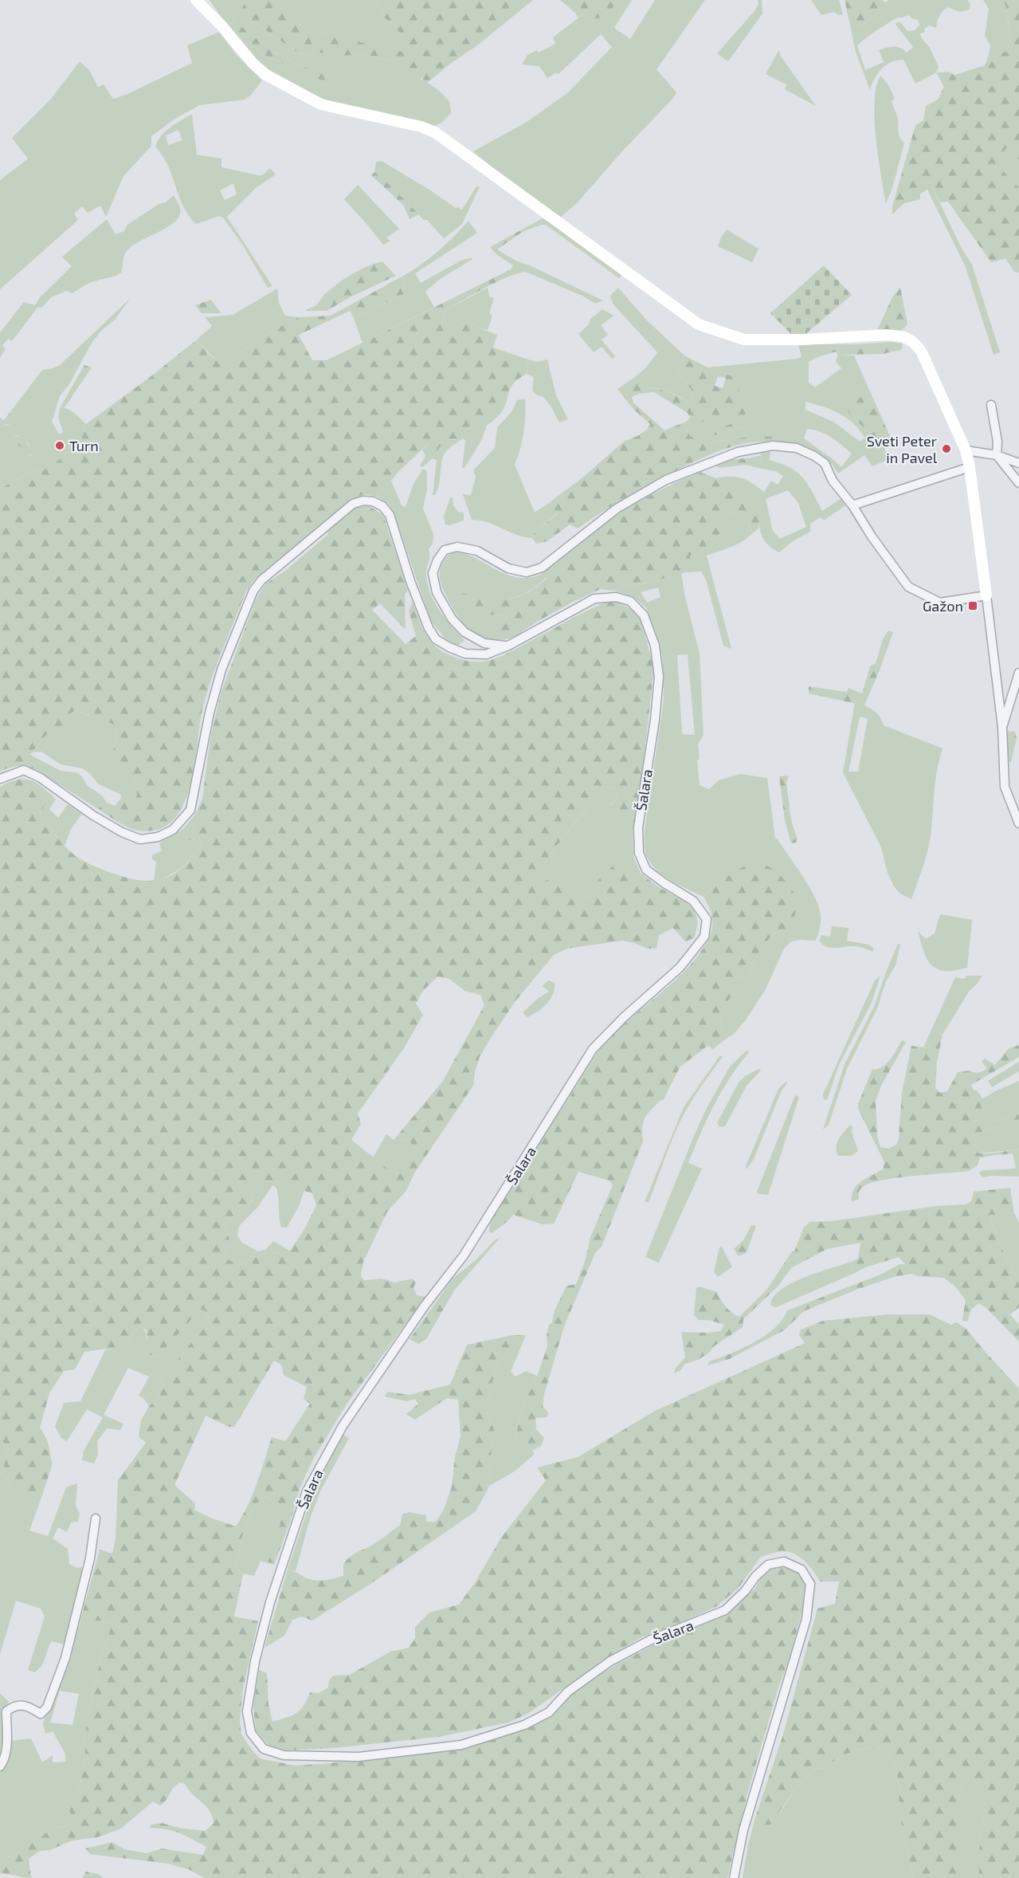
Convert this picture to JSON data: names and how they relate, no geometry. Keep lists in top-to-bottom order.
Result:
{
  "streets": {
    "street": ["Šalara"]
  },
  "places": {
    "other": ["Turn", "Sveti Peter in Pavel"],
    "transit": ["Gažon"]
  }
}
